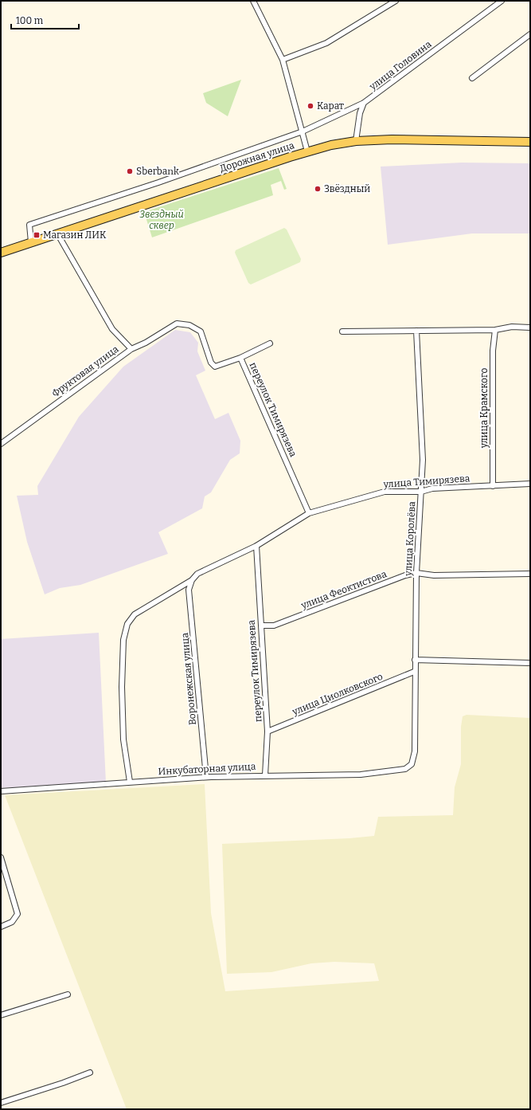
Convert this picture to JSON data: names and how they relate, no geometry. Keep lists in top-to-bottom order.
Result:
{
  "streets": {
    "main road": ["Дорожная улица"],
    "street": [
      "улица Головина",
      "Фруктовая улица",
      "улица Крамского",
      "переулок Тимирязева",
      "улица Тимирязева",
      "улица Королёва",
      "улица Феоктистова",
      "Воронежская улица",
      "улица Циолковского",
      "Инкубаторная улица"
    ]
  },
  "crossings": [
    ["улица Головина", "Дорожная улица"],
    ["Дорожная улица", "Фруктовая улица"],
    ["Фруктовая улица", "переулок Тимирязева"],
    ["улица Крамского", "улица Тимирязева"],
    ["переулок Тимирязева", "улица Тимирязева"],
    ["переулок Тимирязева", "улица Феоктистова"],
    ["переулок Тимирязева", "улица Циолковского"],
    ["переулок Тимирязева", "Инкубаторная улица"],
    ["улица Тимирязева", "улица Королёва"],
    ["улица Тимирязева", "Воронежская улица"],
    ["улица Тимирязева", "Инкубаторная улица"],
    ["улица Королёва", "улица Феоктистова"],
    ["улица Королёва", "улица Циолковского"],
    ["улица Королёва", "Инкубаторная улица"],
    ["Воронежская улица", "Инкубаторная улица"]
  ],
  "parks": ["Звездный сквер"],
  "places": {
    "other": ["Карат", "Sberbank", "Звёздный"],
    "transit": ["Магазин ЛИК"]
  },
  "scale_bar": "100 m"
}
